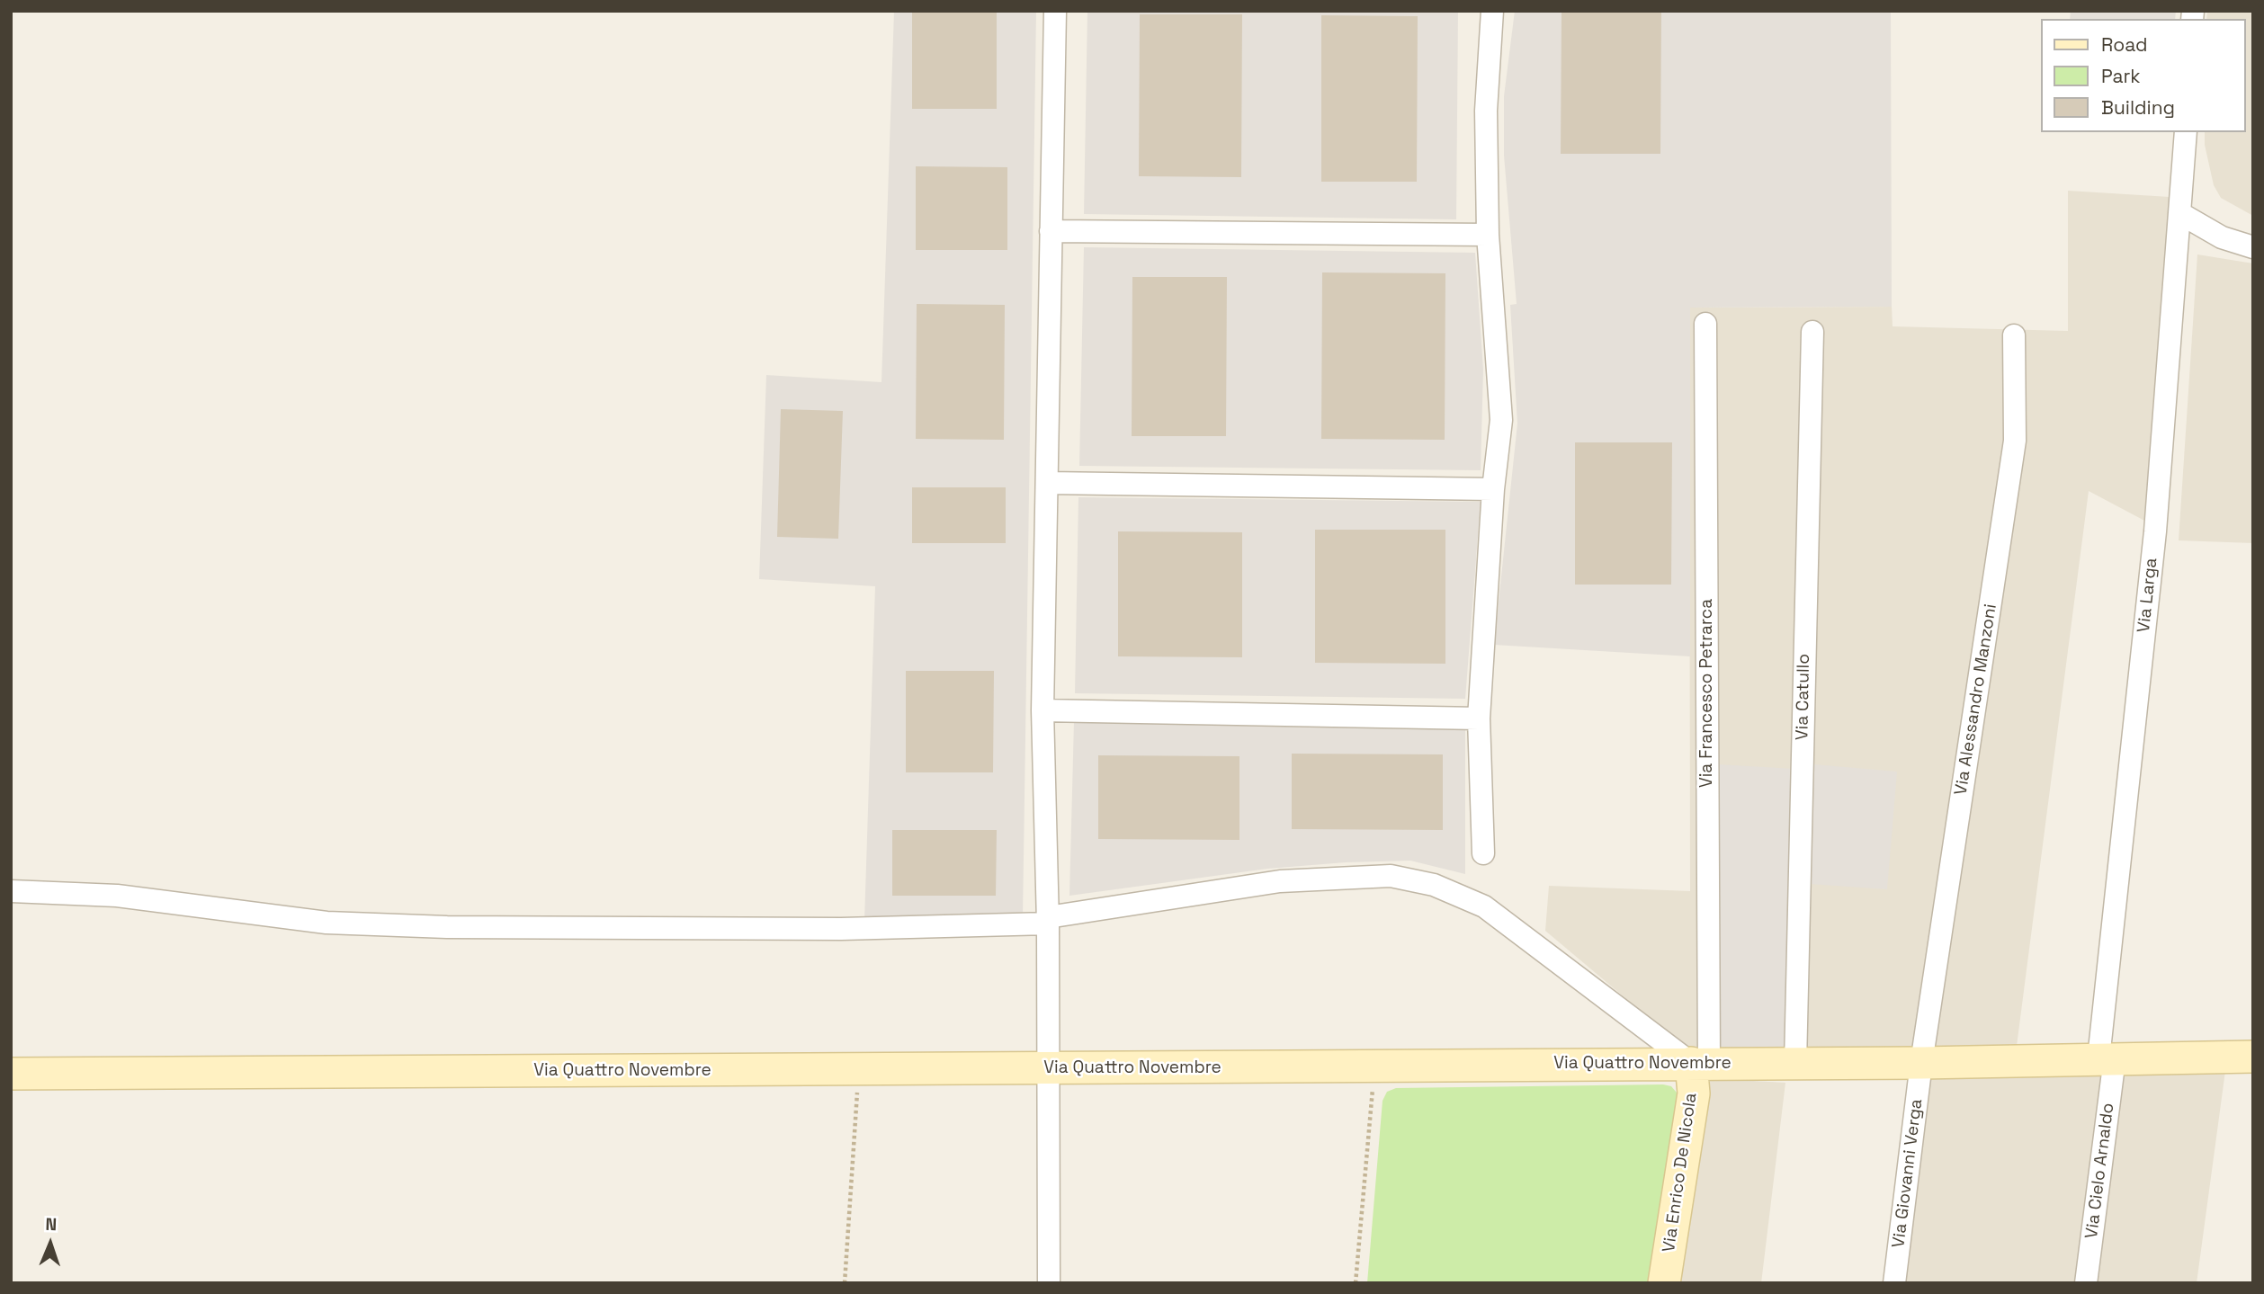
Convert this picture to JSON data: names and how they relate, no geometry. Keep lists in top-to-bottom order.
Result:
{
  "streets": {
    "street": [
      "Via Larga",
      "Via Francesco Petrarca",
      "Via Catullo",
      "Via Alessandro Manzoni",
      "Via Quattro Novembre",
      "Via Cielo Arnaldo",
      "Via Enrico De Nicola",
      "Via Giovanni Verga"
    ]
  },
  "crossings": [
    ["Via Larga", "Via Quattro Novembre"],
    ["Via Larga", "Via Cielo Arnaldo"],
    ["Via Francesco Petrarca", "Via Quattro Novembre"],
    ["Via Francesco Petrarca", "Via Enrico De Nicola"],
    ["Via Catullo", "Via Quattro Novembre"],
    ["Via Alessandro Manzoni", "Via Quattro Novembre"],
    ["Via Alessandro Manzoni", "Via Giovanni Verga"],
    ["Via Quattro Novembre", "Via Cielo Arnaldo"],
    ["Via Quattro Novembre", "Via Enrico De Nicola"],
    ["Via Quattro Novembre", "Via Giovanni Verga"]
  ],
  "legend": ["Road", "Park", "Building"],
  "north": "top"
}
